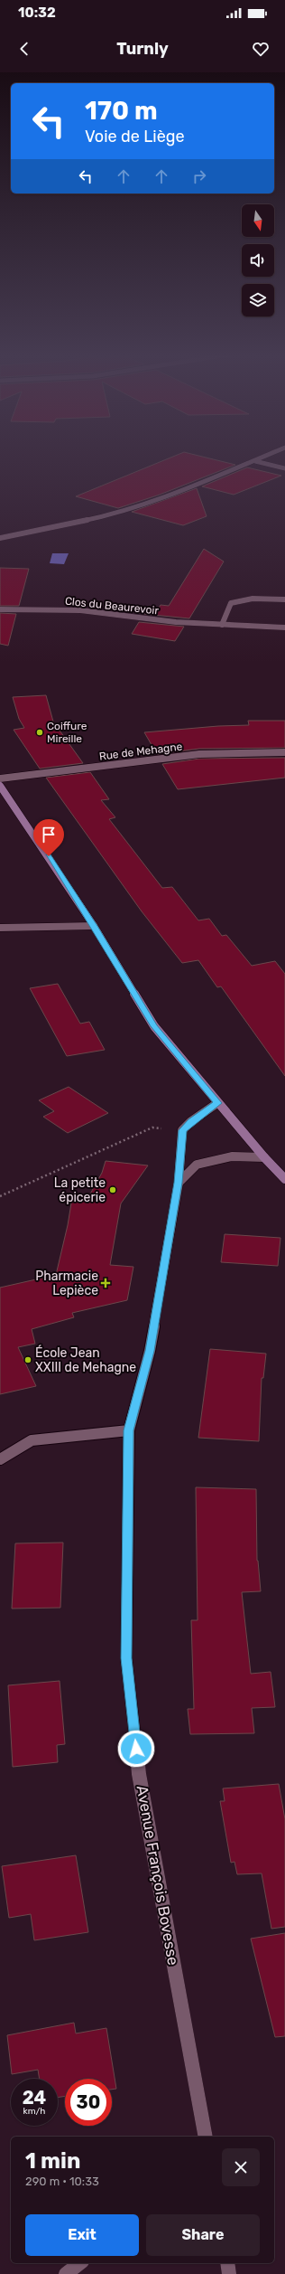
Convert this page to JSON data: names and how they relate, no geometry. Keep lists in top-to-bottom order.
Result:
{
  "streets": {
    "street": ["Clos du Beaurevoir", "Rue de Mehagne", "Avenue François Bovesse"]
  },
  "places": {
    "other": ["Coiffure Mireille", "La petite épicerie", "École Jean XXIII de Mehagne"],
    "health": ["Pharmacie Lepièce"]
  },
  "north": "bottom",
  "page": {
    "status": "10:32",
    "header": "Turnly",
    "turn": ["170 m", "Voie de Liège"],
    "speed": "24 km/h",
    "limit": "30",
    "heading": ["1 min", "290 m · 10:33"],
    "buttons": ["Exit", "Share"]
  }
}
